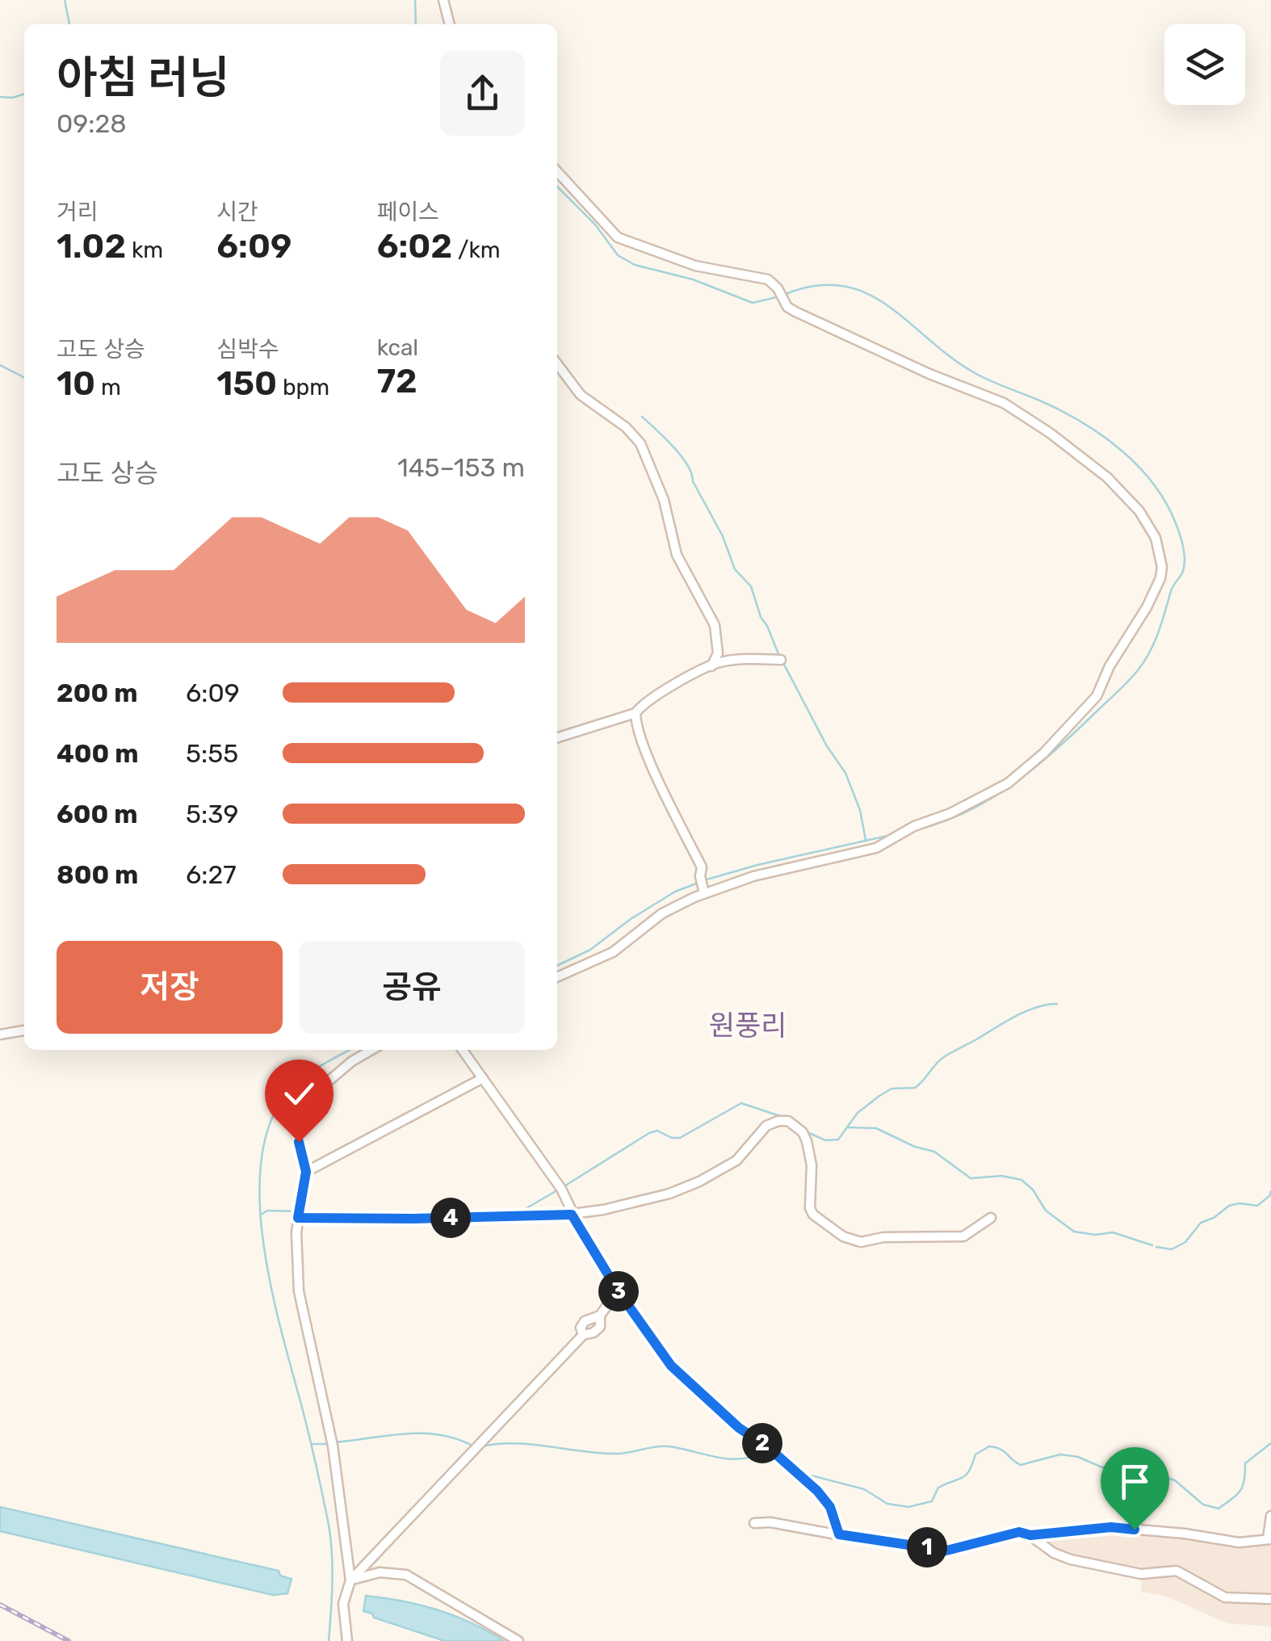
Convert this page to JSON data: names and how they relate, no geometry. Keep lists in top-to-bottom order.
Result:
{
  "districts": ["원풍리"],
  "page": {
    "heading": ["아침 러닝", "09:28"],
    "stats": [
      ["거리", "1.02 km"],
      ["시간", "6:09"],
      ["페이스", "6:02 /km"],
      ["고도 상승", "10 m"],
      ["심박수", "150 bpm"],
      ["kcal", "72"]
    ],
    "chart": ["고도 상승", "145–153 m"],
    "list": [
      {
        "name": "200 m",
        "note": "6:09"
      },
      {
        "name": "400 m",
        "note": "5:55"
      },
      {
        "name": "600 m",
        "note": "5:39"
      },
      {
        "name": "800 m",
        "note": "6:27"
      }
    ],
    "buttons": ["저장", "공유"],
    "pins": [
      "4",
      "3",
      "2",
      "1"
    ]
  }
}
